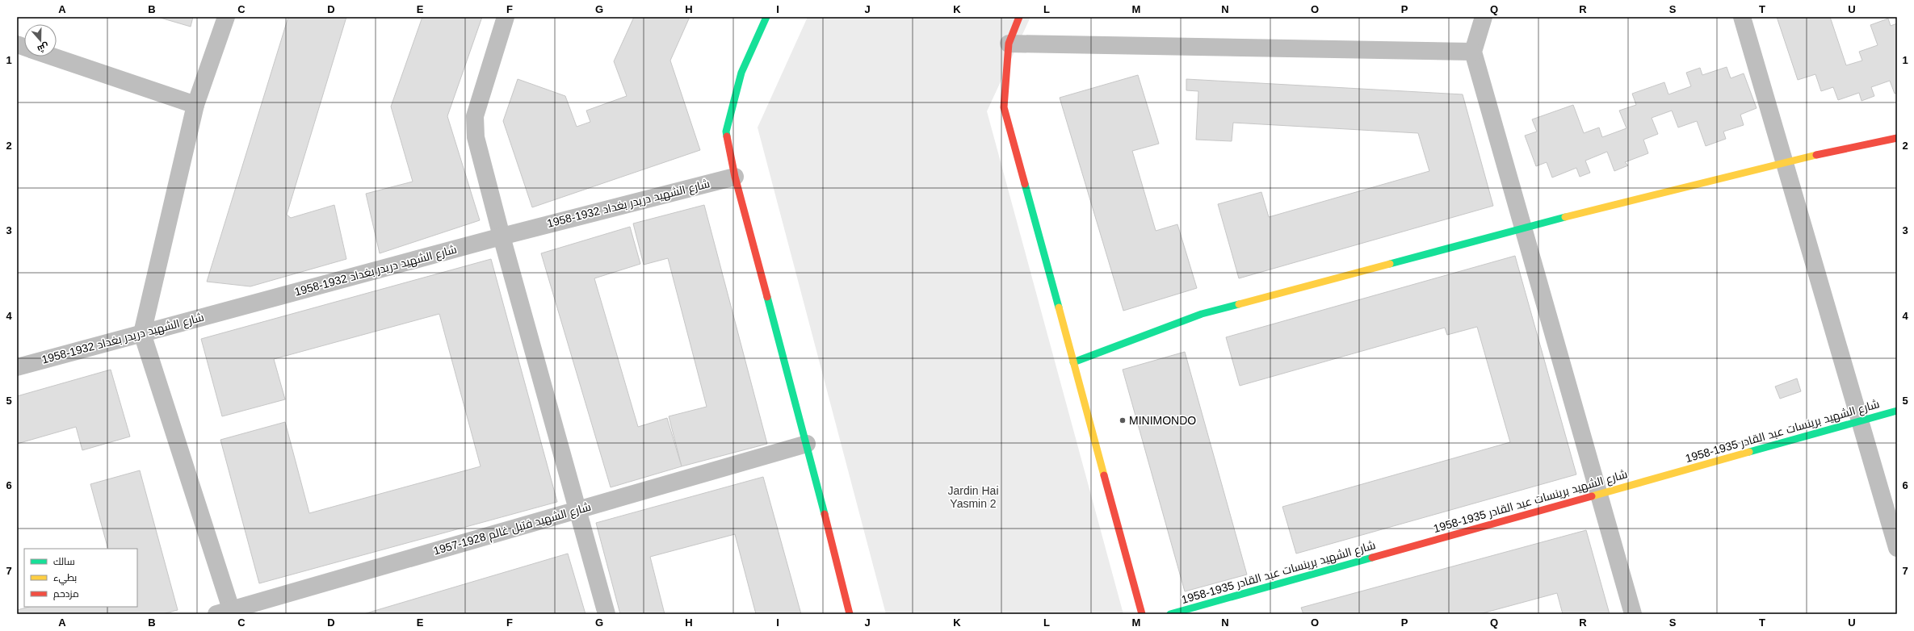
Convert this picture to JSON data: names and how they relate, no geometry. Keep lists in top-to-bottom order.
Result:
{
  "streets": {
    "street": ["شارع الشهيد دريدر بغداد 1932-1958", "شارع الشهيد برينسات عبد القادر 1935-1958", "شارع الشهيد فتيل غالم 1928-1957"]
  },
  "parks": ["Jardin Hai Yasmin 2"],
  "places": ["MINIMONDO"],
  "legend": ["سالك", "بطيء", "مزدحم"],
  "north": "bottom",
  "grid": {
    "columns": [
      "A",
      "B",
      "C",
      "D",
      "E",
      "F",
      "G",
      "H",
      "I",
      "J",
      "K",
      "L",
      "M",
      "N",
      "O",
      "P",
      "Q",
      "R",
      "S",
      "T",
      "U"
    ],
    "rows": [
      "1",
      "2",
      "3",
      "4",
      "5",
      "6",
      "7"
    ]
  }
}
